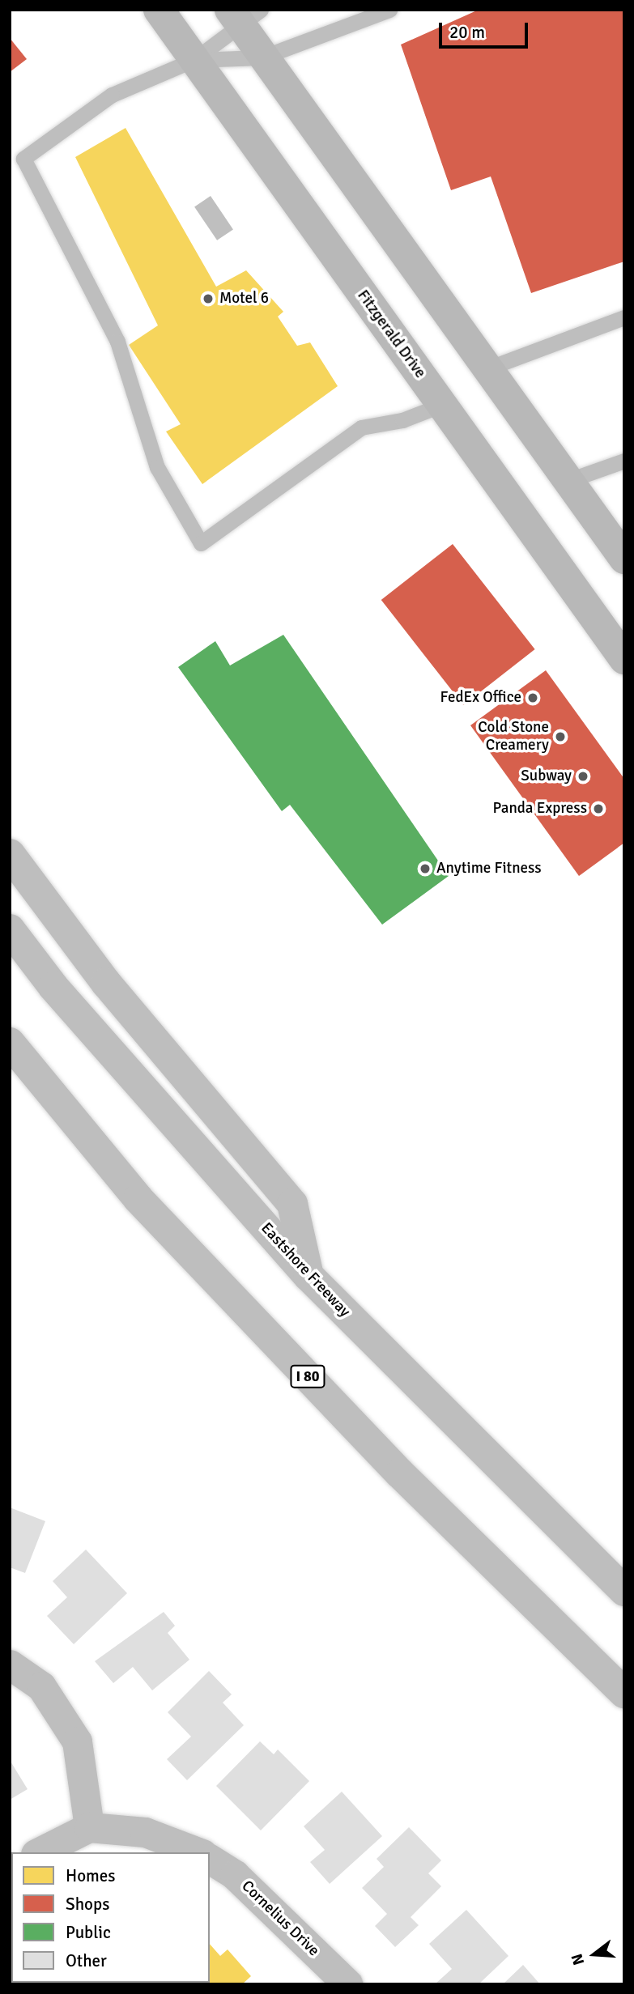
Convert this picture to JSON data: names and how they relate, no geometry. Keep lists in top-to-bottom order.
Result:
{
  "streets": {
    "highway": ["Eastshore Freeway", "I 80"],
    "main road": ["Fitzgerald Drive"],
    "street": ["Cornelius Drive"]
  },
  "places": [
    "Motel 6",
    "FedEx Office",
    "Cold Stone Creamery",
    "Subway",
    "Panda Express",
    "Anytime Fitness"
  ],
  "legend": [
    "Homes",
    "Shops",
    "Public",
    "Other"
  ],
  "scale_bar": "20 m",
  "north": "left"
}
